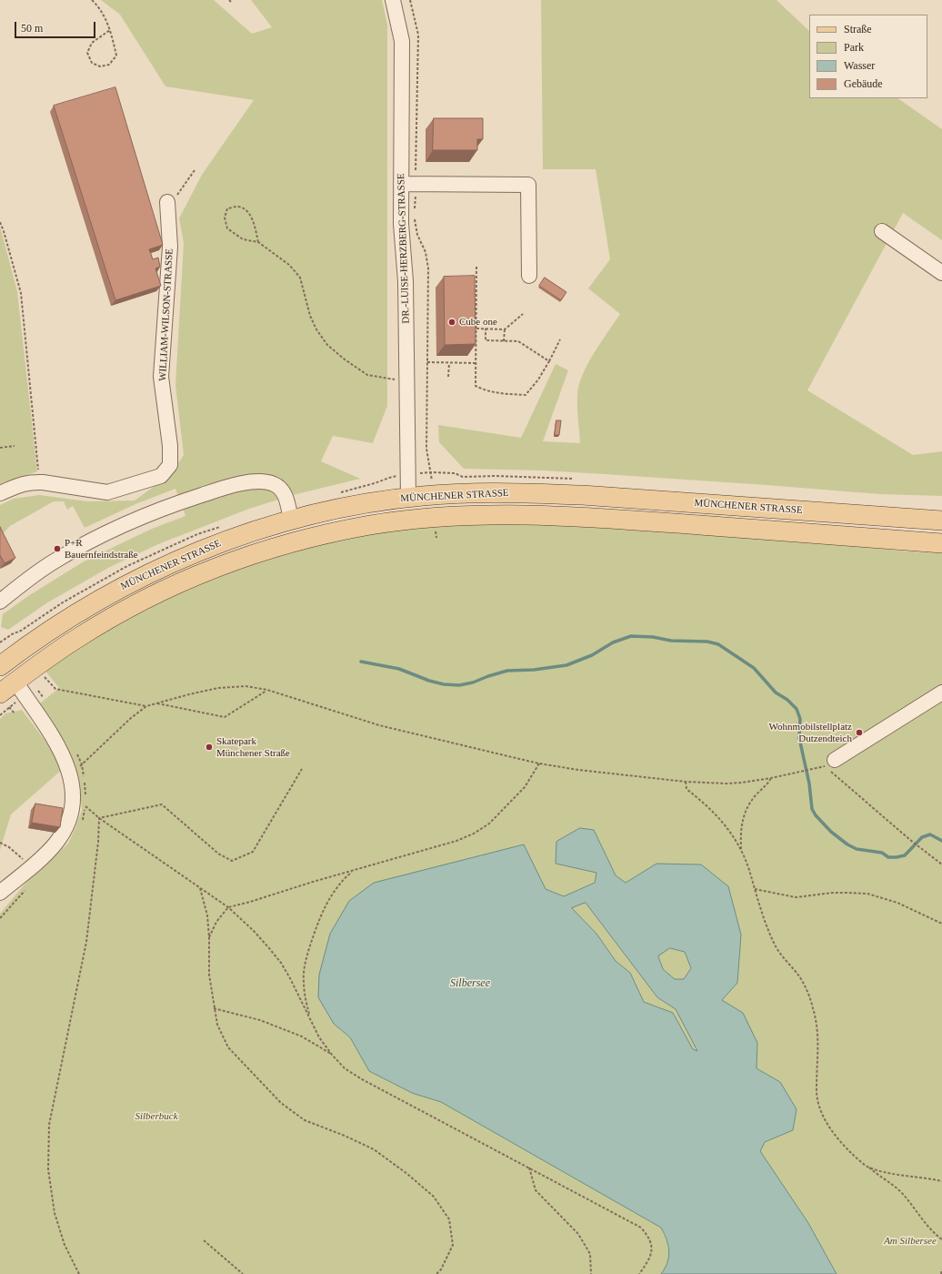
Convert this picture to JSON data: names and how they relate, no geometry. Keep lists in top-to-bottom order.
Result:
{
  "streets": {
    "main road": ["MÜNCHENER STRASSE"],
    "street": ["DR.-LUISE-HERZBERG-STRASSE", "WILLIAM-WILSON-STRASSE"]
  },
  "crossings": [
    ["DR.-LUISE-HERZBERG-STRASSE", "MÜNCHENER STRASSE"]
  ],
  "water": ["Silbersee"],
  "parks": ["Silberbuck", "Am Silbersee"],
  "places": [
    "Cube one",
    "P+R Bauernfeindstraße",
    "Wohnmobilstellplatz Dutzendteich",
    "Skatepark Münchener Straße"
  ],
  "legend": [
    "Straße",
    "Park",
    "Wasser",
    "Gebäude"
  ],
  "scale_bar": "50 m"
}
